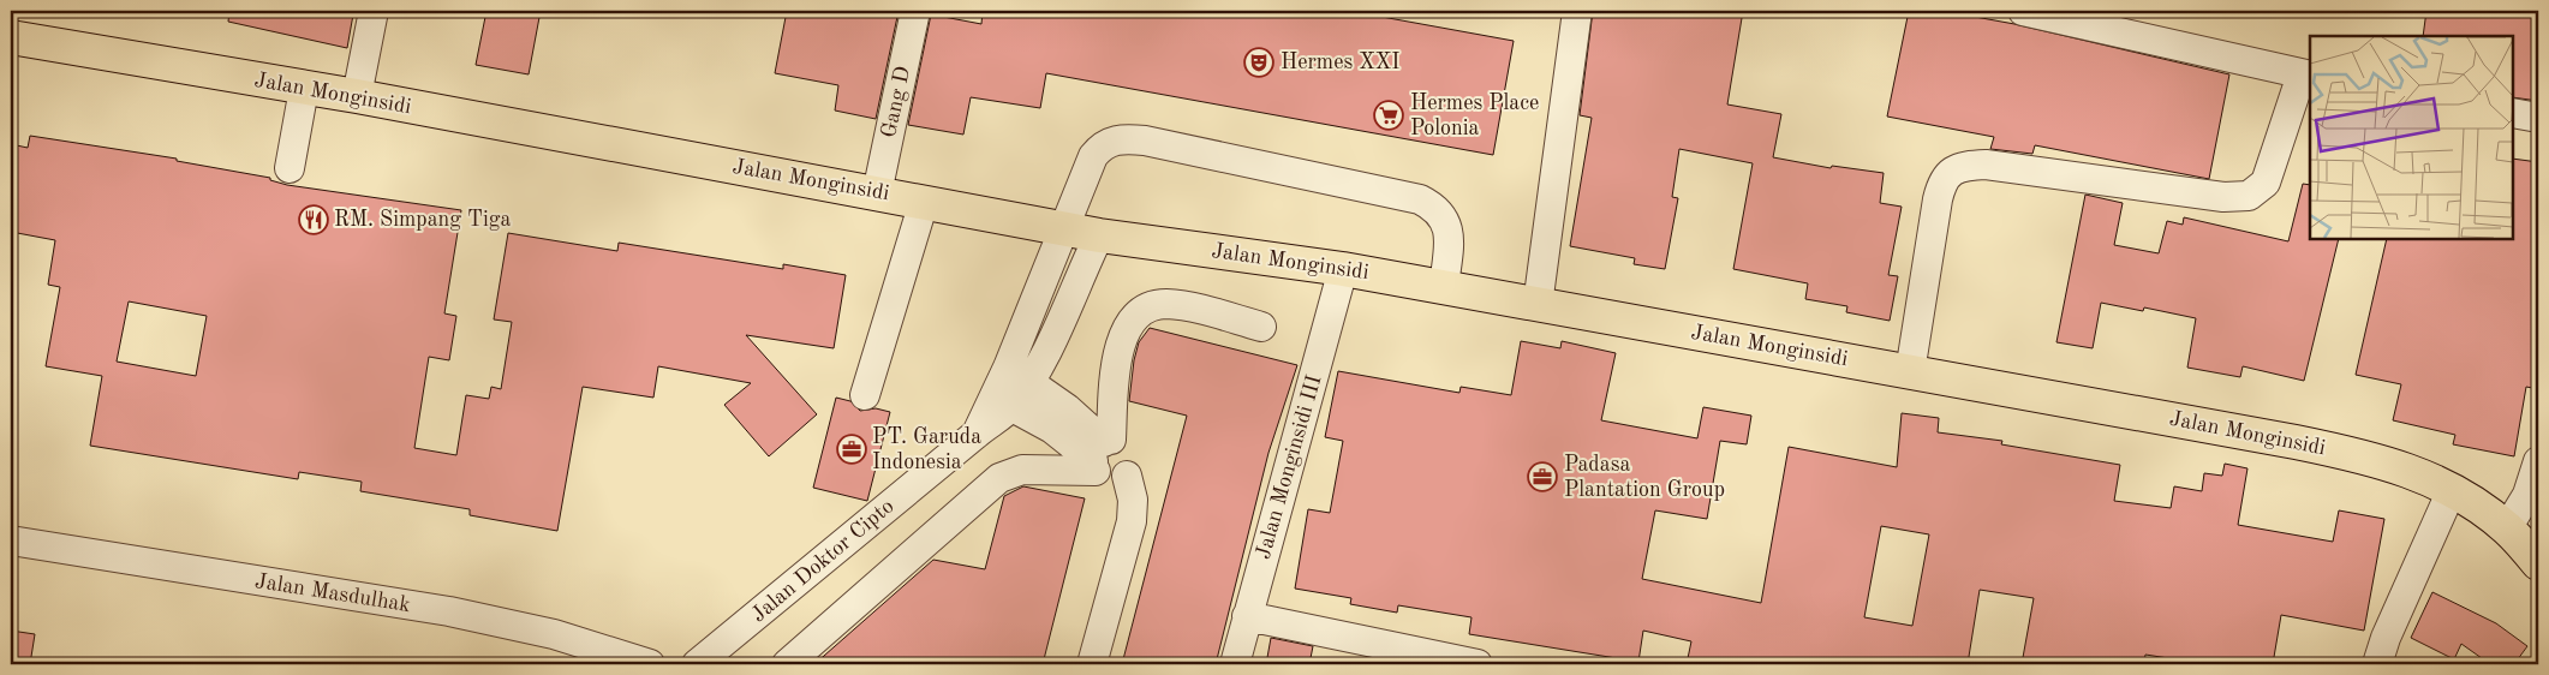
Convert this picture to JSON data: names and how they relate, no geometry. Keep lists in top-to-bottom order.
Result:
{
  "streets": {
    "main road": ["Jalan Monginsidi"],
    "street": [
      "Gang D",
      "Jalan Monginsidi III",
      "Jalan Doktor Cipto",
      "Jalan Masdulhak"
    ]
  },
  "crossings": [
    ["Jalan Monginsidi", "Gang D"],
    ["Jalan Monginsidi", "Jalan Monginsidi III"],
    ["Jalan Monginsidi", "Jalan Doktor Cipto"]
  ],
  "places": {
    "theatre": ["Hermes XXI"],
    "supermarket": ["Hermes Place Polonia"],
    "restaurant": ["RM. Simpang Tiga"],
    "office": ["PT. Garuda Indonesia", "Padasa Plantation Group"]
  }
}
